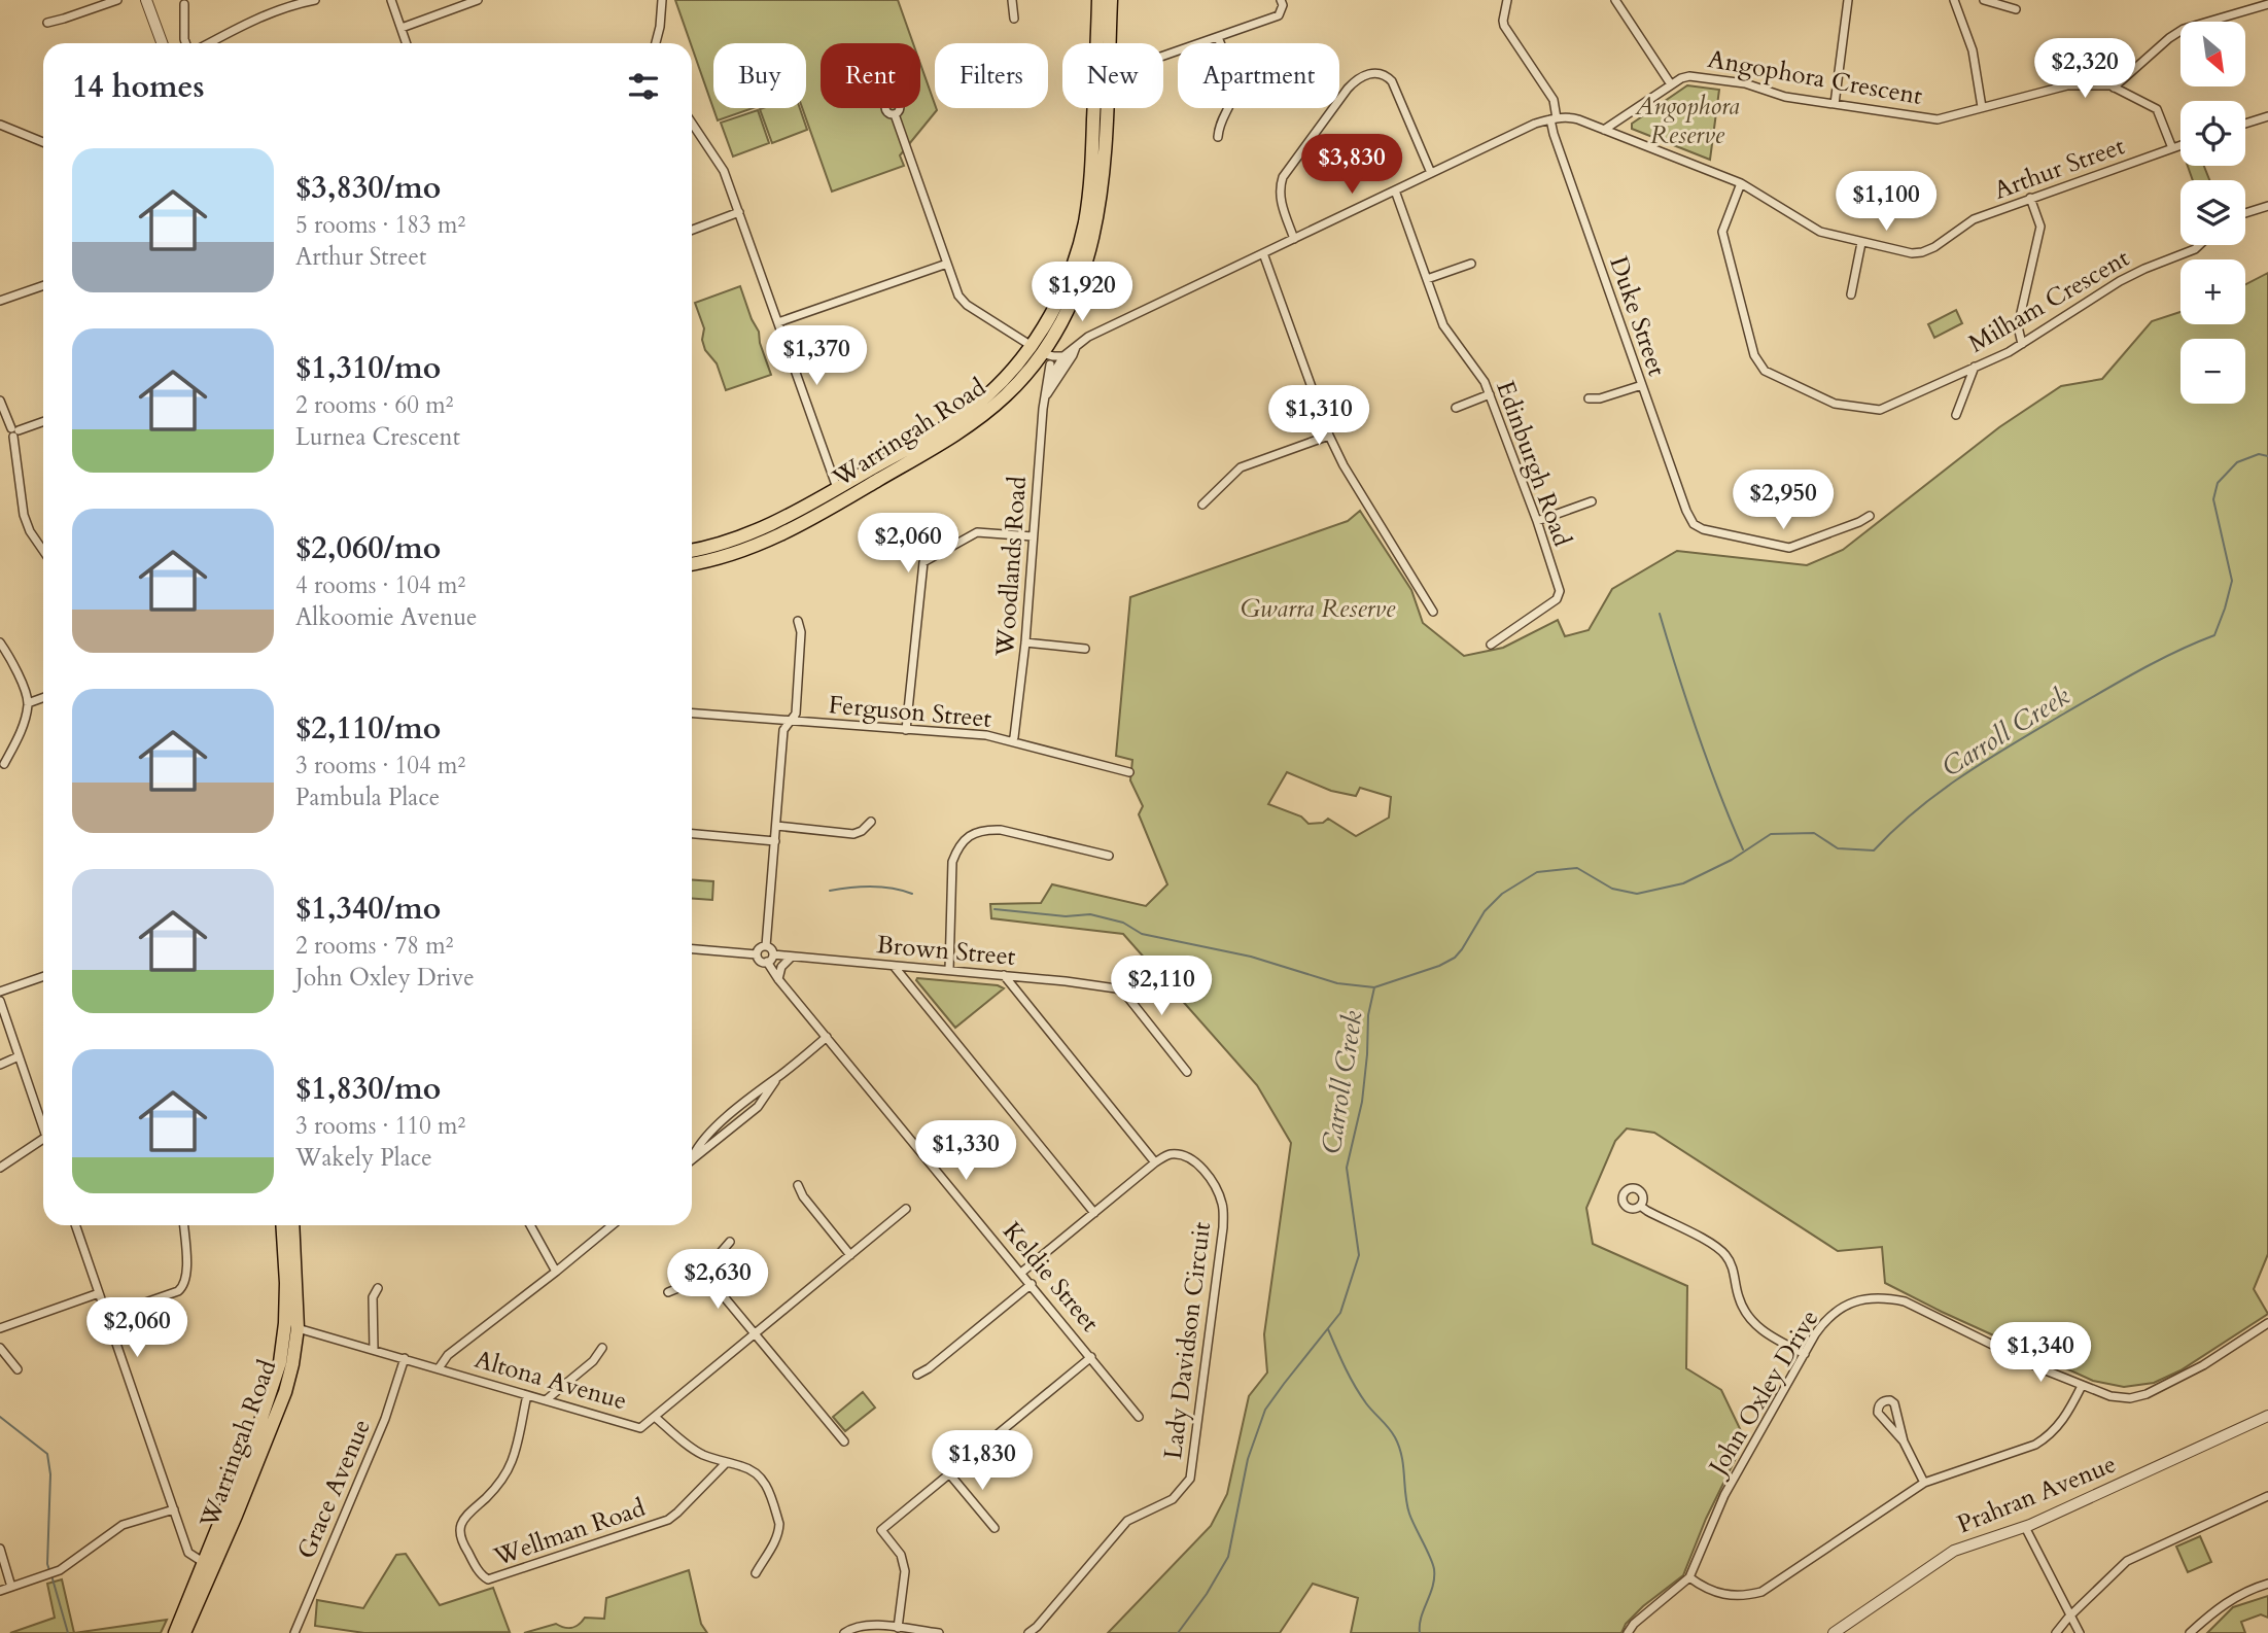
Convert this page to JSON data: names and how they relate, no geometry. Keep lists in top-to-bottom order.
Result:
{
  "streets": {
    "highway": ["Warringah Road"],
    "street": [
      "Angophora Crescent",
      "Arthur Street",
      "Milham Crescent",
      "Duke Street",
      "Edinburgh Road",
      "Woodlands Road",
      "Ferguson Street",
      "Brown Street",
      "Keldie Street",
      "Lady Davidson Circuit",
      "Altona Avenue",
      "John Oxley Drive",
      "Grace Avenue",
      "Prahran Avenue",
      "Wellman Road"
    ]
  },
  "crossings": [
    ["Angophora Crescent", "Arthur Street"],
    ["Arthur Street", "Milham Crescent"],
    ["Arthur Street", "Duke Street"],
    ["Warringah Road", "Altona Avenue"],
    ["Woodlands Road", "Ferguson Street"],
    ["Brown Street", "Keldie Street"],
    ["Altona Avenue", "Grace Avenue"],
    ["Altona Avenue", "Wellman Road"]
  ],
  "water": ["Carroll Creek"],
  "parks": ["Angophora Reserve", "Gwarra Reserve"],
  "north": "bottom right",
  "page": {
    "map_buttons": ["+", "−"],
    "price": [
      "$2,320",
      "$3,830",
      "$1,100",
      "$1,920",
      "$1,370",
      "$1,310",
      "$2,950",
      "$2,060",
      "$2,110",
      "$1,330",
      "$2,630",
      "$2,060",
      "$1,340",
      "$1,830"
    ],
    "chip": [
      "Buy",
      "Rent",
      "Filters",
      "New",
      "Apartment"
    ],
    "heading": "14 homes",
    "list": [
      {
        "name": "$3,830/mo",
        "note": "5 rooms · 183 m² · Arthur Street"
      },
      {
        "name": "$1,310/mo",
        "note": "2 rooms · 60 m² · Lurnea Crescent"
      },
      {
        "name": "$2,060/mo",
        "note": "4 rooms · 104 m² · Alkoomie Avenue"
      },
      {
        "name": "$2,110/mo",
        "note": "3 rooms · 104 m² · Pambula Place"
      },
      {
        "name": "$1,340/mo",
        "note": "2 rooms · 78 m² · John Oxley Drive"
      },
      {
        "name": "$1,830/mo",
        "note": "3 rooms · 110 m² · Wakely Place"
      }
    ]
  }
}
